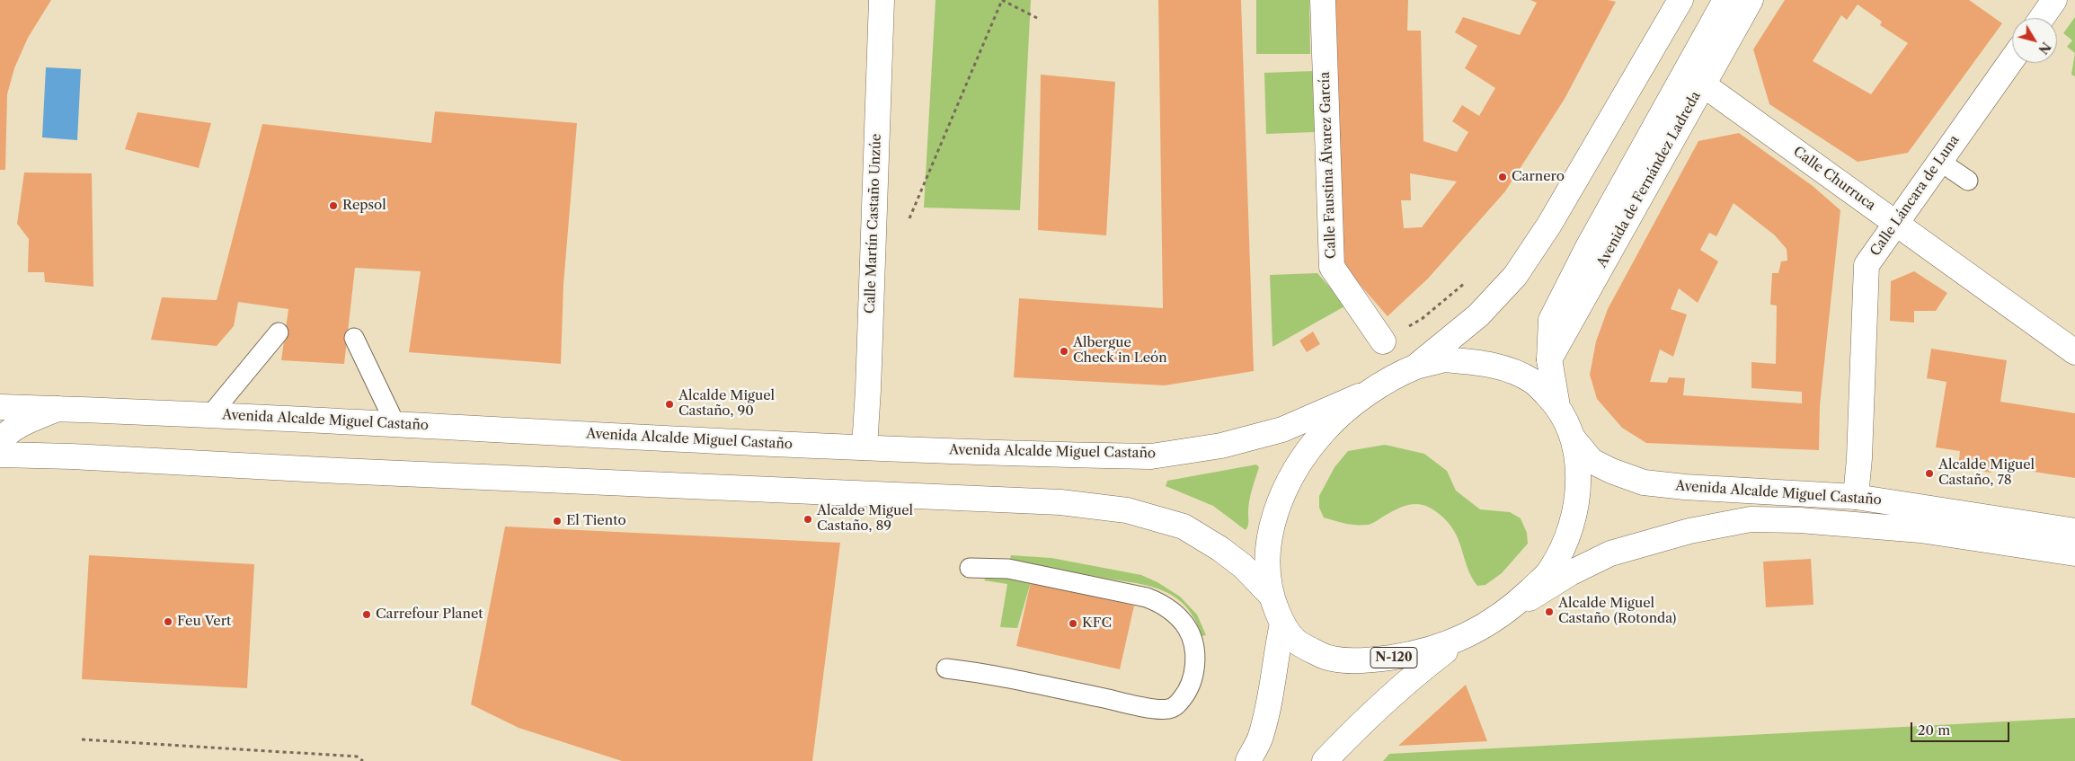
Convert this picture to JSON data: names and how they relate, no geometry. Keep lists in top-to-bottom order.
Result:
{
  "streets": {
    "main road": [
      "Calle Faustina Álvarez García",
      "Calle Churruca",
      "Avenida de Fernández Ladreda",
      "Calle Láncara de Luna",
      "Calle Martín Castaño Unzúe",
      "Avenida Alcalde Miguel Castaño",
      "N-120"
    ]
  },
  "crossings": [
    ["Calle Churruca", "Avenida de Fernández Ladreda"],
    ["Calle Churruca", "Calle Láncara de Luna"],
    ["Avenida de Fernández Ladreda", "N-120"],
    ["Calle Láncara de Luna", "Avenida Alcalde Miguel Castaño"],
    ["Calle Martín Castaño Unzúe", "Avenida Alcalde Miguel Castaño"],
    ["Avenida Alcalde Miguel Castaño", "N-120"]
  ],
  "places": [
    "Carnero",
    "Repsol",
    "Albergue Check in León",
    "Alcalde Miguel Castaño, 90",
    "Alcalde Miguel Castaño, 78",
    "Alcalde Miguel Castaño, 89",
    "El Tiento",
    "Alcalde Miguel Castaño (Rotonda)",
    "Carrefour Planet",
    "Feu Vert",
    "KFC"
  ],
  "scale_bar": "20 m",
  "north": "bottom right"
}
